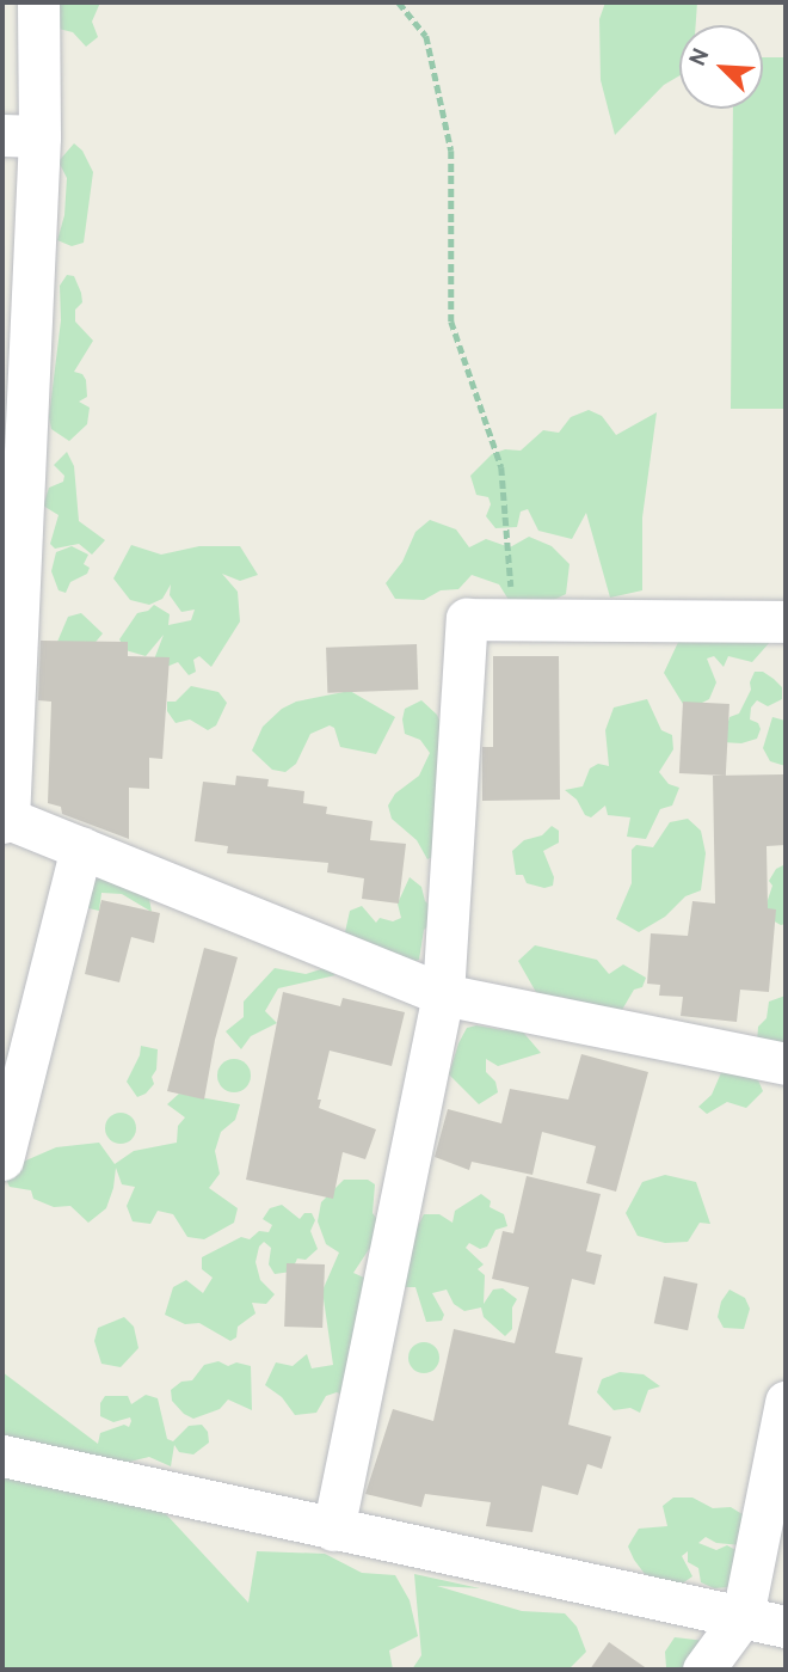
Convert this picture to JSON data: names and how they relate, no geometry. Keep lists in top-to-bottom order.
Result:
{
  "north": "top left"
}
